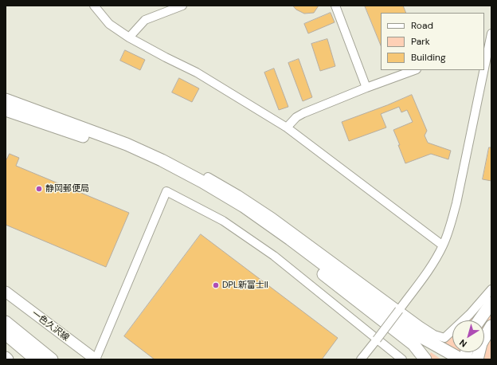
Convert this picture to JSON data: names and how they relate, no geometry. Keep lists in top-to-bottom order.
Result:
{
  "streets": {
    "main road": ["一色久沢線"]
  },
  "places": ["静岡郵便局", "DPL新富士II"],
  "legend": ["Road", "Park", "Building"],
  "north": "bottom left"
}
